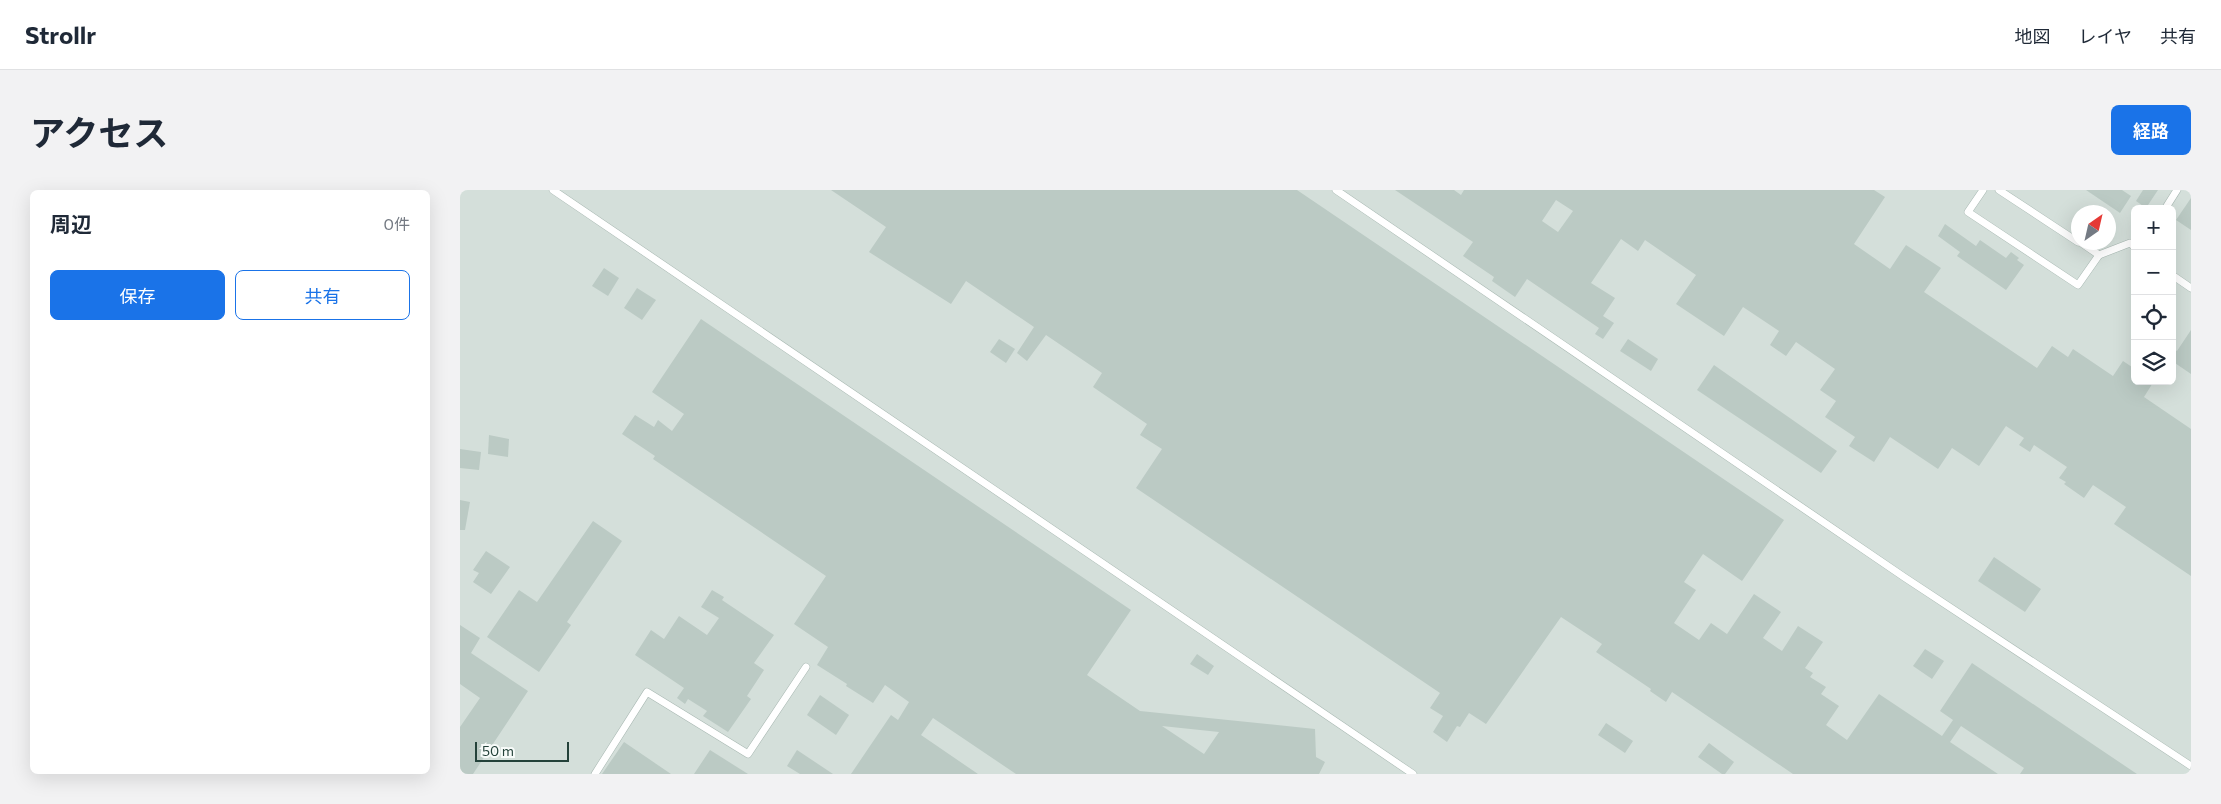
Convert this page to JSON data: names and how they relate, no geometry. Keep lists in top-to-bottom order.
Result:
{
  "scale_bar": "50 m",
  "north": "top right",
  "page": {
    "header": "Strollr",
    "nav": ["地図", "レイヤ", "共有"],
    "title": "アクセス",
    "buttons": [
      "経路",
      ["保存", "共有"]
    ],
    "heading": ["周辺", "0件"],
    "map_buttons": ["+", "−"],
    "scale": "50 m"
  }
}
